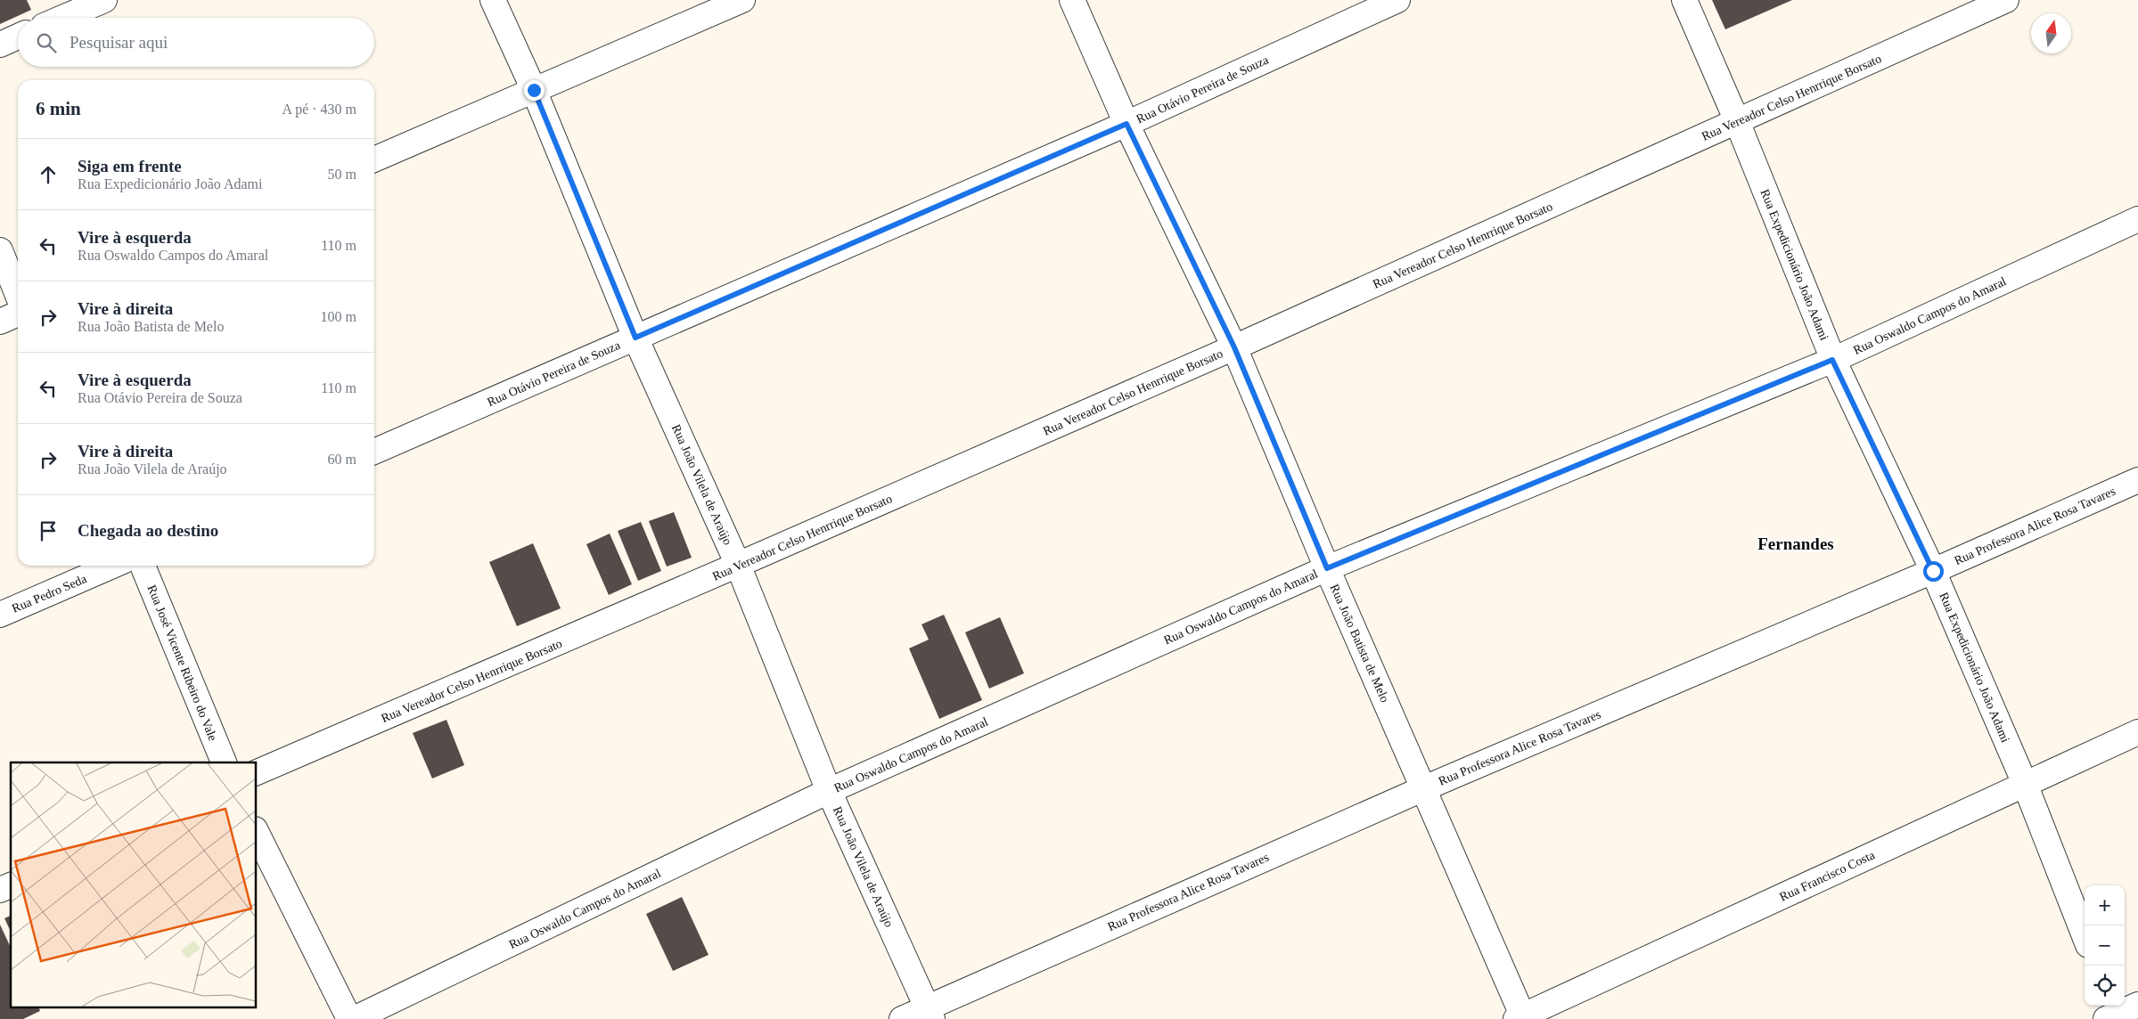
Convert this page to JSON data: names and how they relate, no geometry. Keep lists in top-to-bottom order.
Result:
{
  "streets": {
    "street": [
      "Rua Otávio Pereira de Souza",
      "Rua Vereador Celso Henrrique Borsato",
      "Rua Expedicionário João Adami",
      "Rua Oswaldo Campos do Amaral",
      "Rua João Vilela de Araújo",
      "Rua Professora Alice Rosa Tavares",
      "Rua Pedro Seda",
      "Rua João Batista de Melo",
      "Rua José Vicente Ribeiro do Vale",
      "Rua Francisco Costa"
    ]
  },
  "crossings": [
    ["Rua Otávio Pereira de Souza", "Rua João Vilela de Araújo"],
    ["Rua Otávio Pereira de Souza", "Rua João Batista de Melo"],
    ["Rua Vereador Celso Henrrique Borsato", "Rua Expedicionário João Adami"],
    ["Rua Vereador Celso Henrrique Borsato", "Rua João Vilela de Araújo"],
    ["Rua Vereador Celso Henrrique Borsato", "Rua João Batista de Melo"],
    ["Rua Expedicionário João Adami", "Rua Oswaldo Campos do Amaral"],
    ["Rua Expedicionário João Adami", "Rua Professora Alice Rosa Tavares"],
    ["Rua Expedicionário João Adami", "Rua Francisco Costa"],
    ["Rua Oswaldo Campos do Amaral", "Rua João Vilela de Araújo"],
    ["Rua Oswaldo Campos do Amaral", "Rua João Batista de Melo"],
    ["Rua João Vilela de Araújo", "Rua Professora Alice Rosa Tavares"],
    ["Rua Professora Alice Rosa Tavares", "Rua João Batista de Melo"],
    ["Rua João Batista de Melo", "Rua Francisco Costa"]
  ],
  "districts": ["Fernandes"],
  "north": "top",
  "page": {
    "search": "Pesquisar aqui",
    "heading": ["6 min", "A pé · 430 m"],
    "list": [
      ["Siga em frente", "Rua Expedicionário João Adami", "50 m"],
      ["Vire à esquerda", "Rua Oswaldo Campos do Amaral", "110 m"],
      ["Vire à direita", "Rua João Batista de Melo", "100 m"],
      ["Vire à esquerda", "Rua Otávio Pereira de Souza", "110 m"],
      ["Vire à direita", "Rua João Vilela de Araújo", "60 m"],
      "Chegada ao destino"
    ],
    "map_buttons": ["+", "−"]
  }
}
